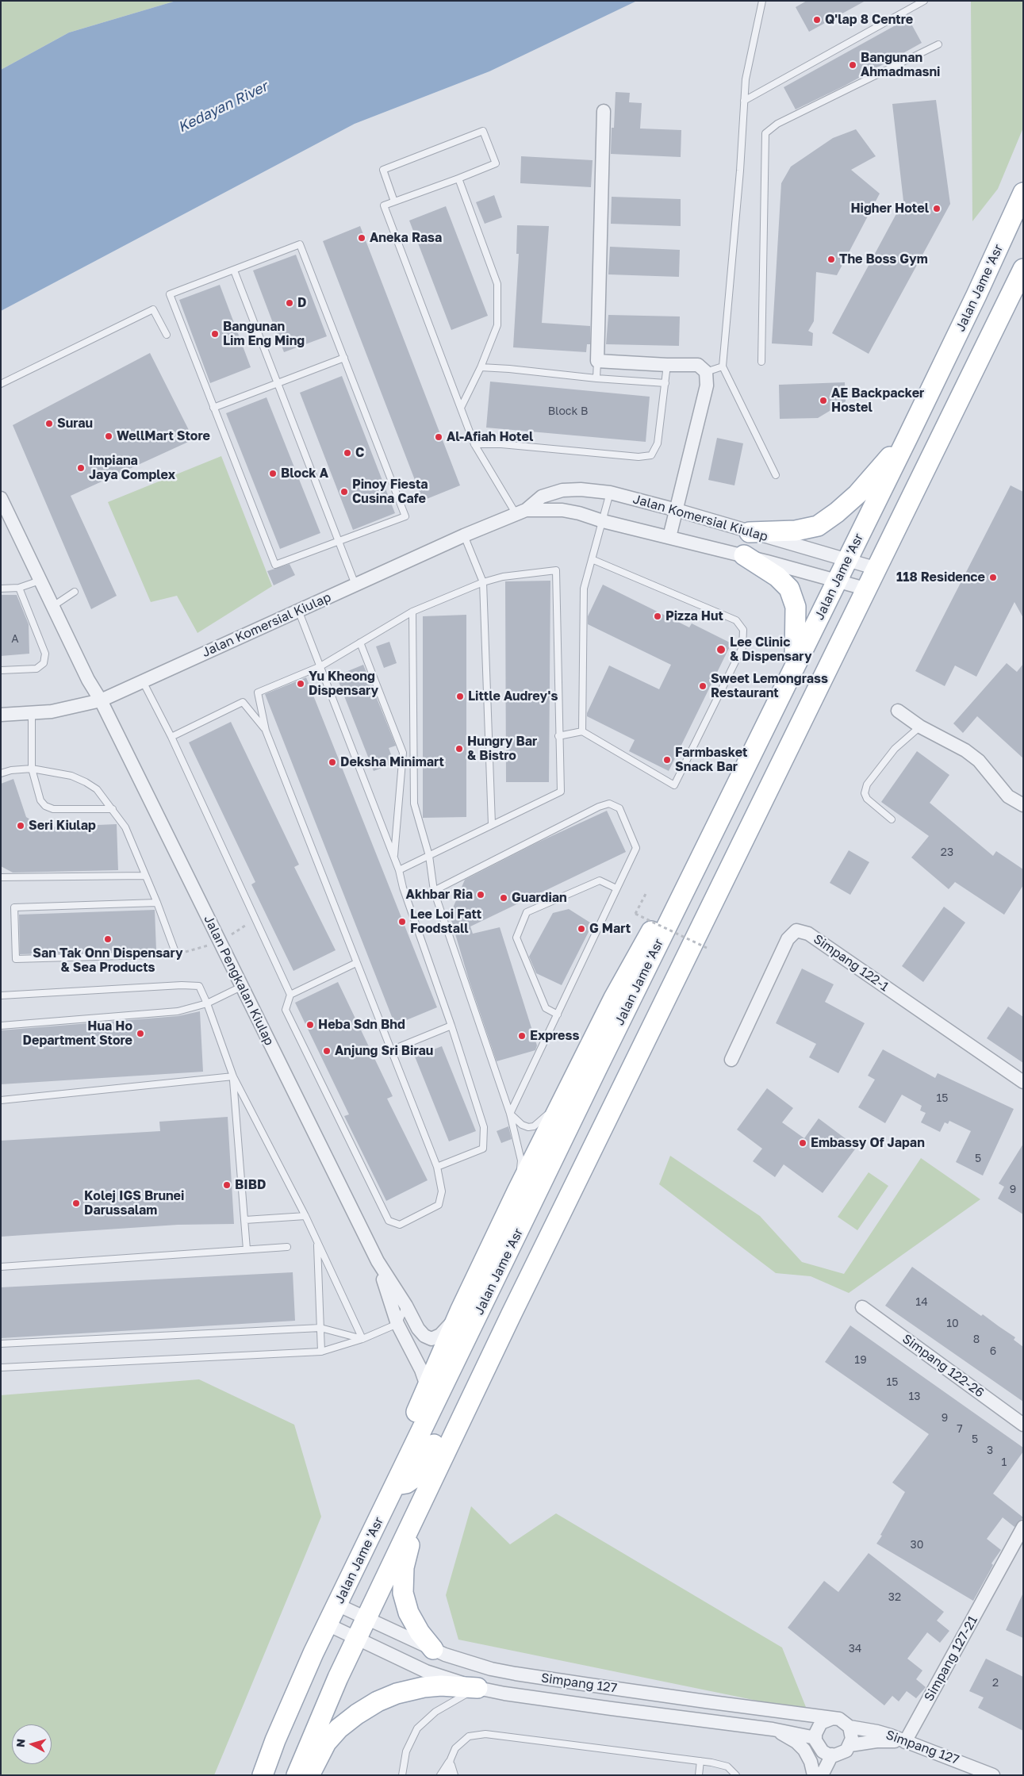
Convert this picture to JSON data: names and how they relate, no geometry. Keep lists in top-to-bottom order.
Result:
{
  "streets": {
    "main road": ["Jalan Jame 'Asr"],
    "street": [
      "Jalan Komersial Kiulap",
      "Simpang 122-1",
      "Jalan Pengkalan Kiulap",
      "Simpang 122-26",
      "Simpang 127-21",
      "Simpang 127"
    ]
  },
  "crossings": [
    ["Jalan Jame 'Asr", "Jalan Komersial Kiulap"],
    ["Jalan Jame 'Asr", "Simpang 127"],
    ["Jalan Komersial Kiulap", "Jalan Pengkalan Kiulap"],
    ["Simpang 127-21", "Simpang 127"]
  ],
  "water": ["Kedayan River"],
  "places": [
    "Q'lap 8 Centre",
    "Bangunan Ahmadmasni",
    "Higher Hotel",
    "Aneka Rasa",
    "The Boss Gym",
    "D",
    "Bangunan Lim Eng Ming",
    "AE Backpacker Hostel",
    "Surau",
    "WellMart Store",
    "Al-Afiah Hotel",
    "C",
    "Impiana Jaya Complex",
    "Block A",
    "Pinoy Fiesta Cusina Cafe",
    "118 Residence",
    "Pizza Hut",
    "Lee Clinic & Dispensary",
    "Yu Kheong Dispensary",
    "Sweet Lemongrass Restaurant",
    "Little Audrey's",
    "Hungry Bar & Bistro",
    "Farmbasket Snack Bar",
    "Deksha Minimart",
    "Seri Kiulap",
    "Akhbar Ria",
    "Guardian",
    "Lee Loi Fatt Foodstall",
    "G Mart",
    "San Tak Onn Dispensary & Sea Products",
    "Heba Sdn Bhd",
    "Hua Ho Department Store",
    "Express",
    "Anjung Sri Birau",
    "Embassy Of Japan",
    "BIBD",
    "Kolej IGS Brunei Darussalam"
  ],
  "house_numbers": [
    "Block B",
    "A",
    "23",
    "15",
    "5",
    "9",
    "14",
    "10",
    "8",
    "6",
    "19",
    "15",
    "13",
    "9",
    "7",
    "5",
    "3",
    "1",
    "30",
    "32",
    "34",
    "2"
  ],
  "north": "left"
}
